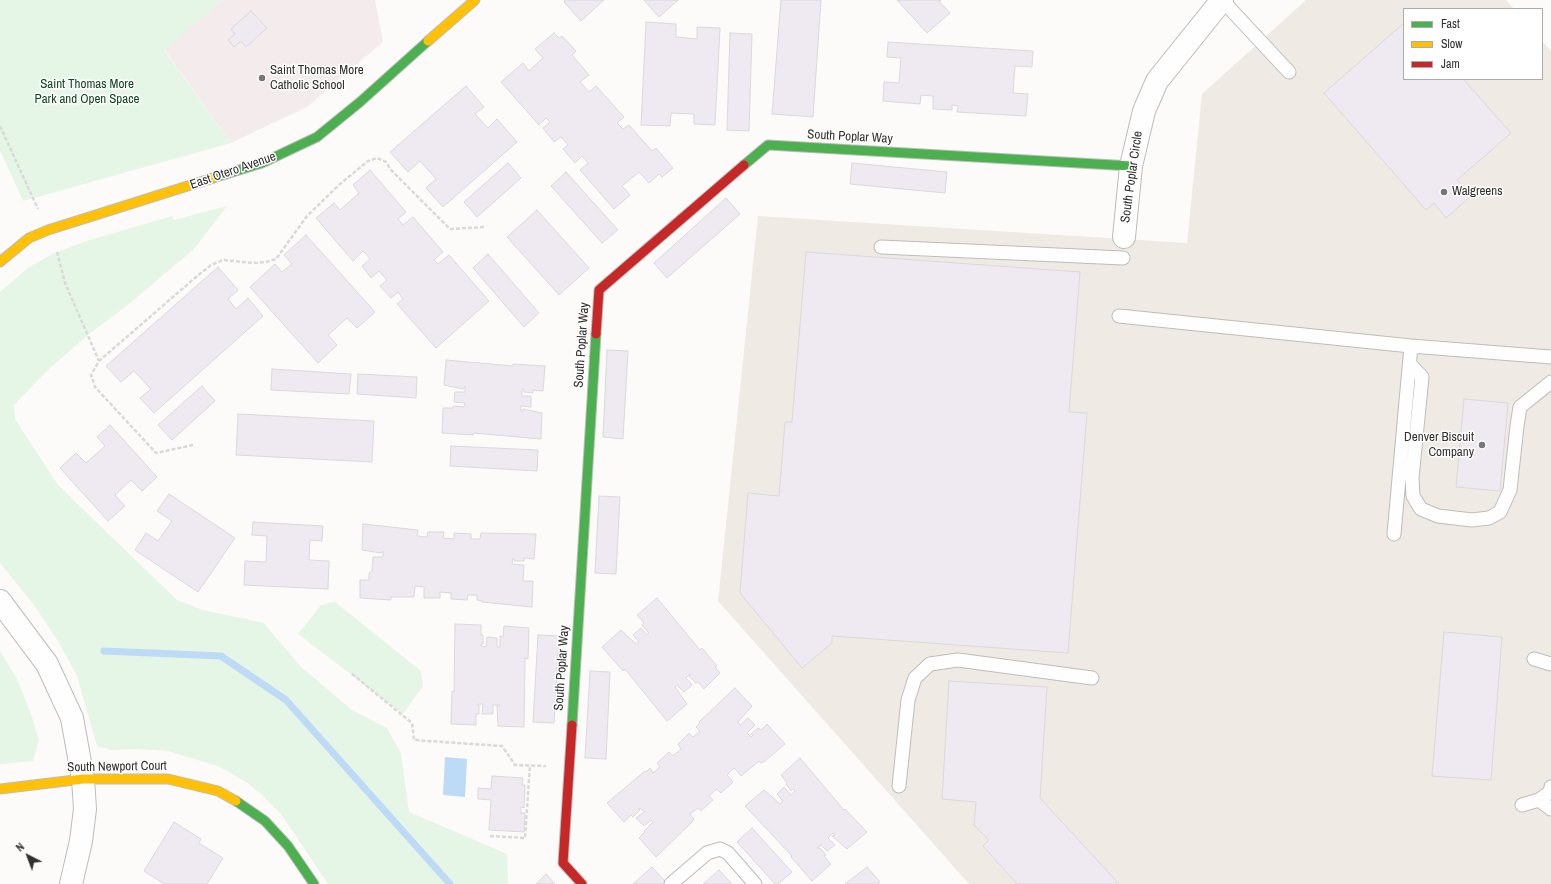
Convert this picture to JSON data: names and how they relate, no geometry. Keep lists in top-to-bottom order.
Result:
{
  "streets": {
    "street": [
      "South Poplar Way",
      "East Otero Avenue",
      "South Poplar Circle",
      "South Newport Court"
    ]
  },
  "crossings": [
    ["South Poplar Way", "South Poplar Circle"]
  ],
  "parks": ["Saint Thomas More Park and Open Space"],
  "places": ["Saint Thomas More Catholic School", "Walgreens", "Denver Biscuit Company"],
  "legend": ["Fast", "Slow", "Jam"],
  "north": "top left"
}
